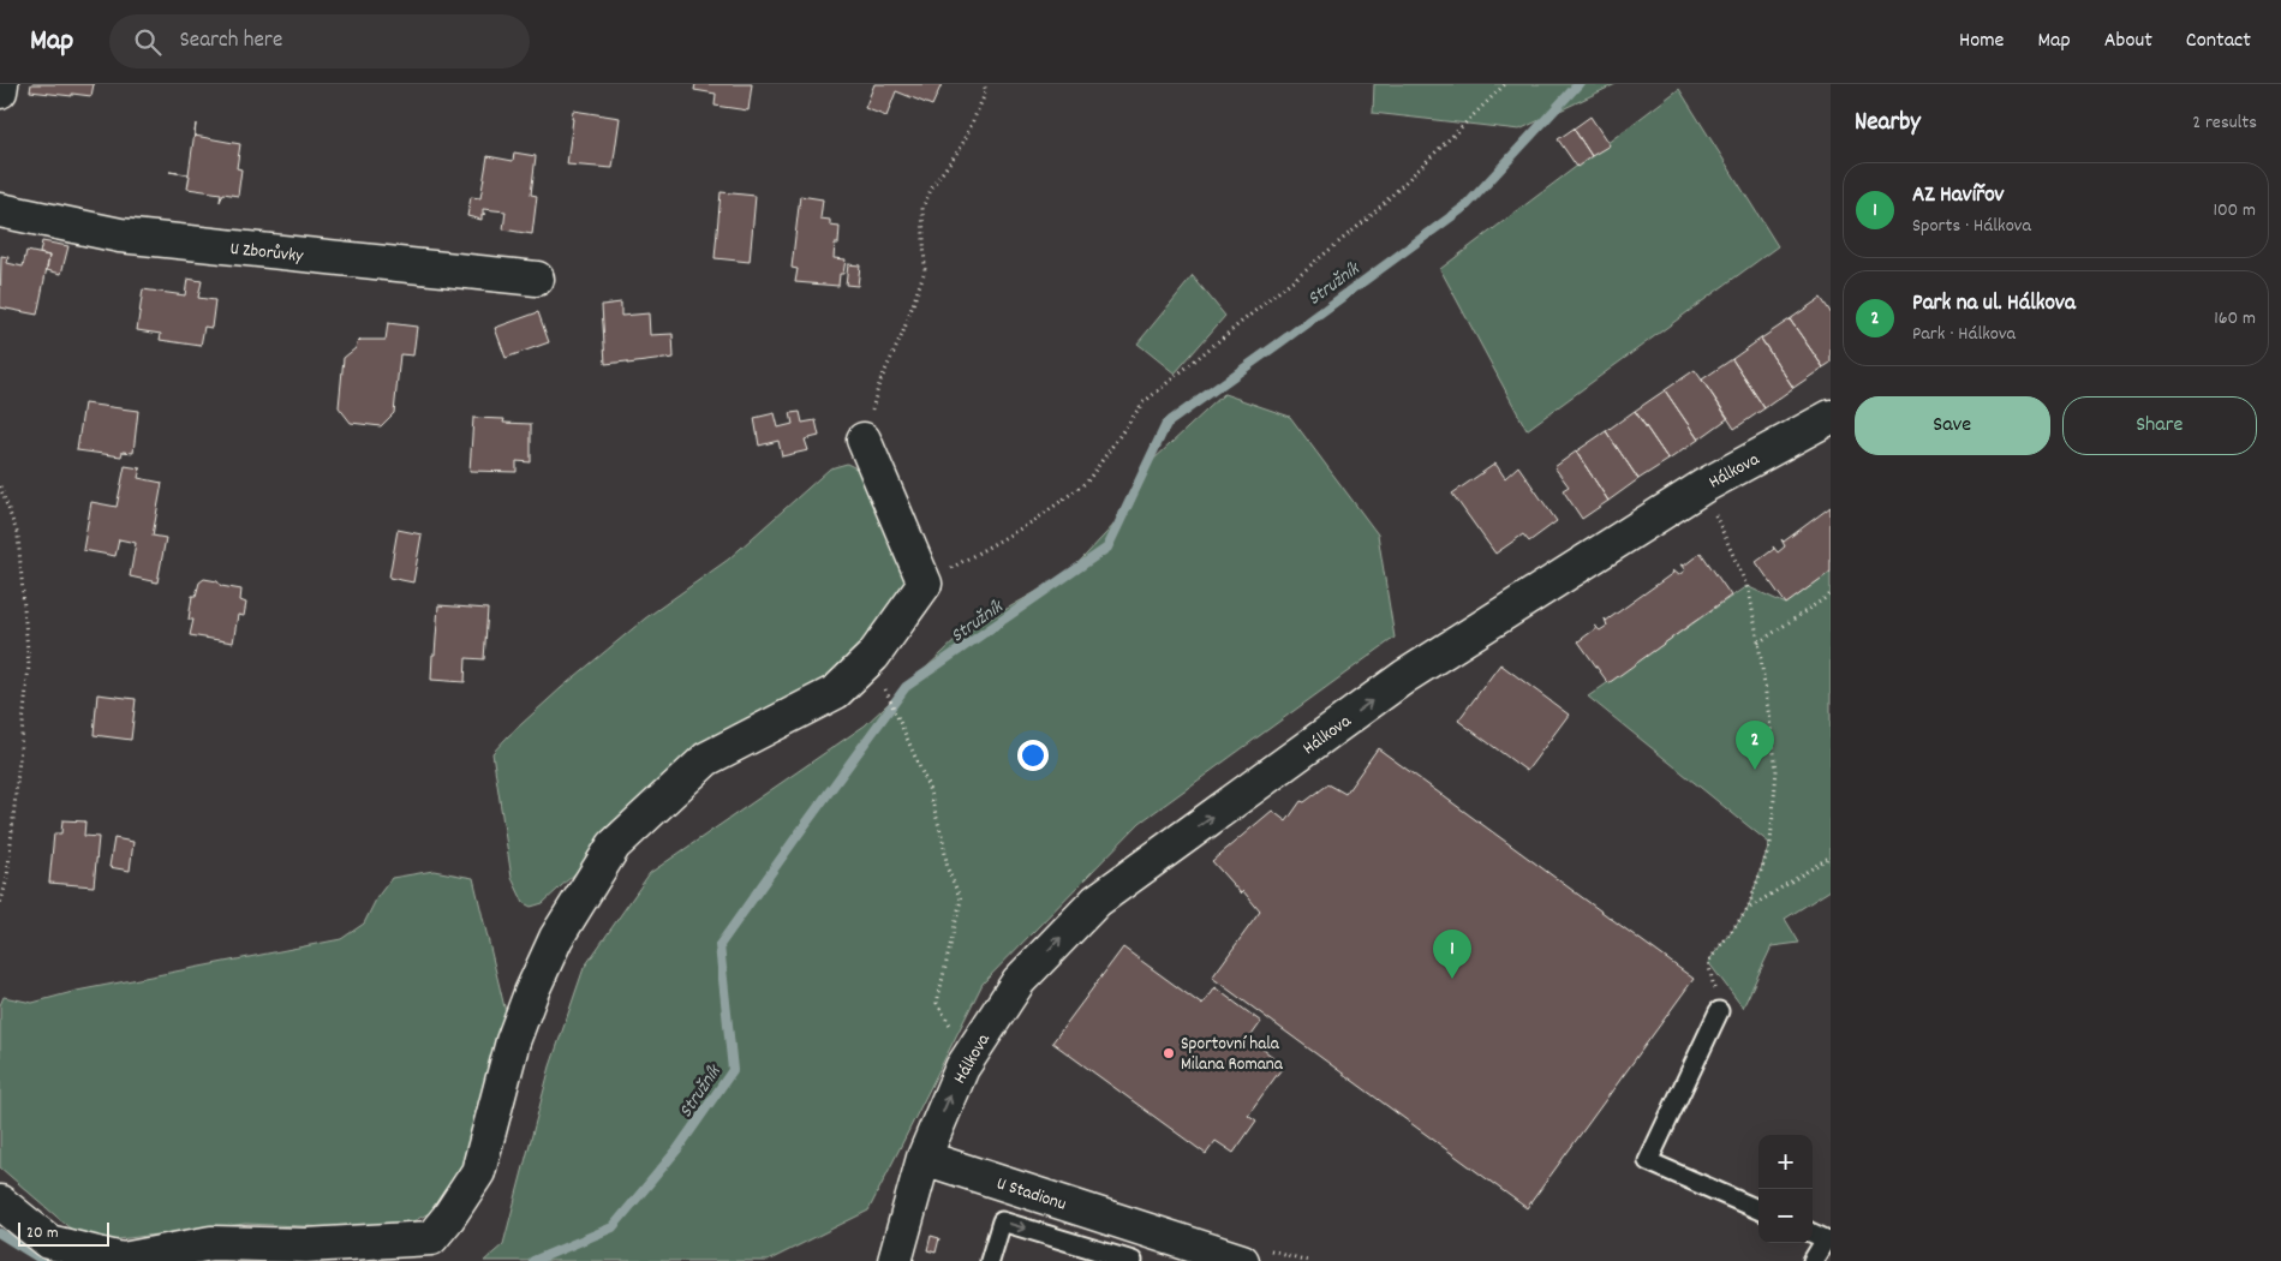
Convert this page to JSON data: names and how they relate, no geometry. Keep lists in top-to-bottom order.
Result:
{
  "streets": {
    "street": ["U Zborůvky", "Hálkova", "U Stadionu"]
  },
  "crossings": [
    ["Hálkova", "U Stadionu"]
  ],
  "one_way": ["Hálkova"],
  "water": ["Stružník"],
  "places": ["Sportovní hala Milana Romana"],
  "scale_bar": "20 m",
  "page": {
    "header": "Map",
    "search": "Search here",
    "nav": [
      "Home",
      "Map",
      "About",
      "Contact"
    ],
    "heading": ["Nearby", "2 results"],
    "list": [
      {
        "mark": "1",
        "name": "AZ Havířov",
        "note": "Sports · Hálkova",
        "value": "100 m"
      },
      {
        "mark": "2",
        "name": "Park na ul. Hálkova",
        "note": "Park · Hálkova",
        "value": "160 m"
      }
    ],
    "buttons": ["Save", "Share"],
    "pins": ["2", "1"],
    "map_buttons": ["+", "−"],
    "scale": "20 m"
  }
}
